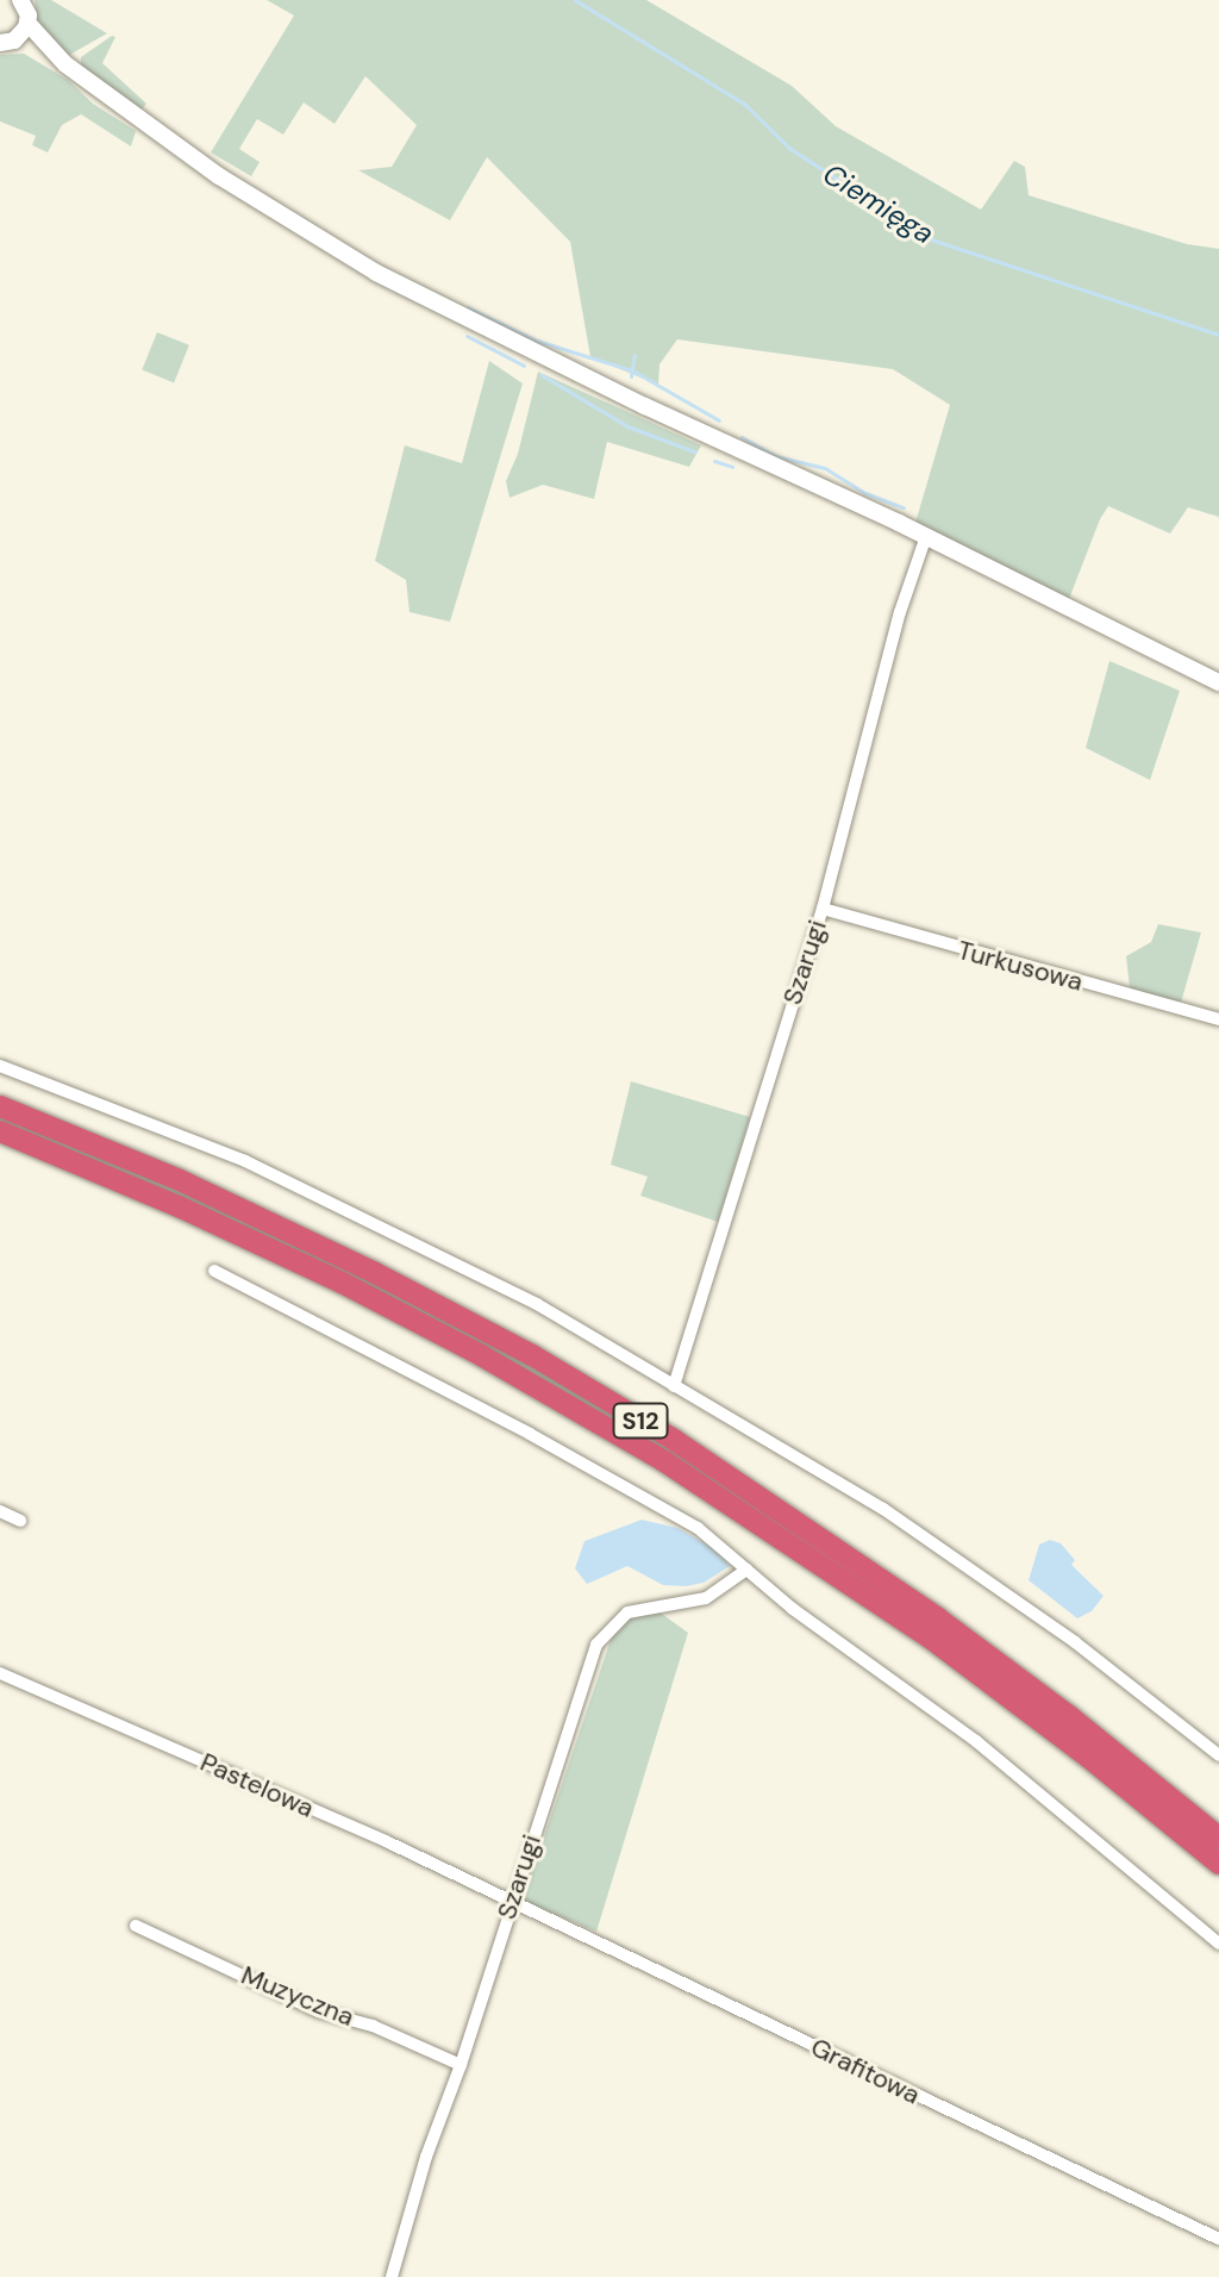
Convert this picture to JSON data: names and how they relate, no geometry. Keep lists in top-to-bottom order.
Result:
{
  "streets": {
    "highway": ["S12"],
    "street": [
      "Szarugi",
      "Turkusowa",
      "Pastelowa",
      "Muzyczna",
      "Grafitowa"
    ]
  },
  "crossings": [
    ["Szarugi", "Turkusowa"],
    ["Szarugi", "Pastelowa"],
    ["Szarugi", "Muzyczna"],
    ["Szarugi", "Grafitowa"],
    ["Pastelowa", "Grafitowa"]
  ],
  "water": ["Ciemięga"]
}
